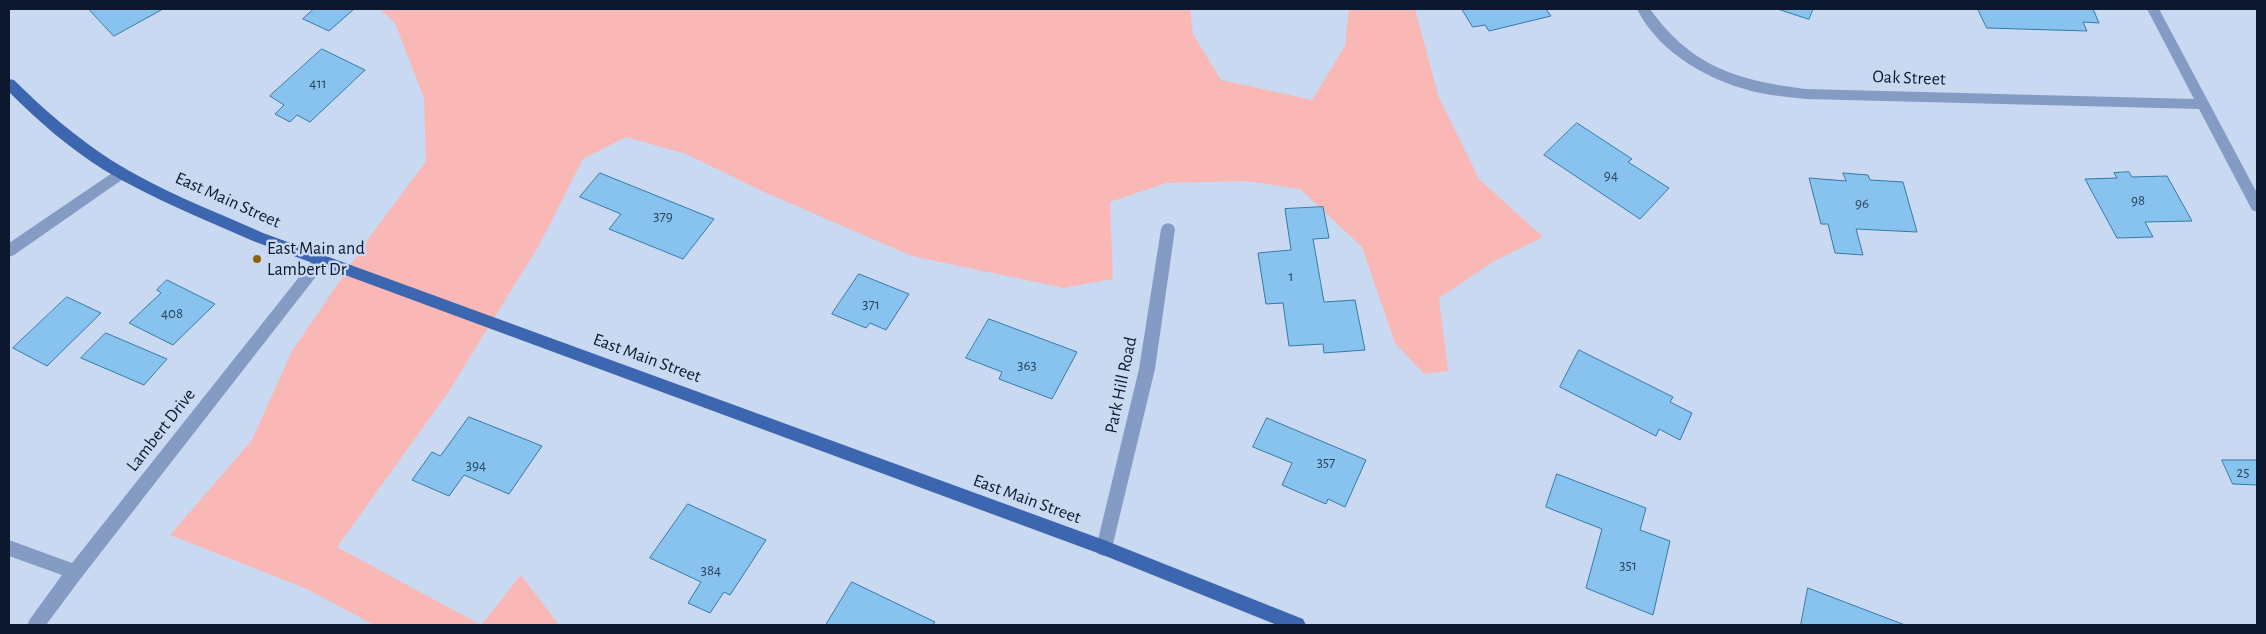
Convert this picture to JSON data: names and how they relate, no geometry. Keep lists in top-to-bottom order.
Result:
{
  "streets": {
    "main road": ["East Main Street"],
    "street": ["Oak Street", "Park Hill Road", "Lambert Drive"]
  },
  "crossings": [
    ["East Main Street", "Park Hill Road"],
    ["East Main Street", "Lambert Drive"]
  ],
  "places": ["East Main and Lambert Dr"],
  "house_numbers": [
    "411",
    "94",
    "98",
    "96",
    "379",
    "1",
    "371",
    "408",
    "363",
    "357",
    "394",
    "25",
    "351",
    "384"
  ]
}
